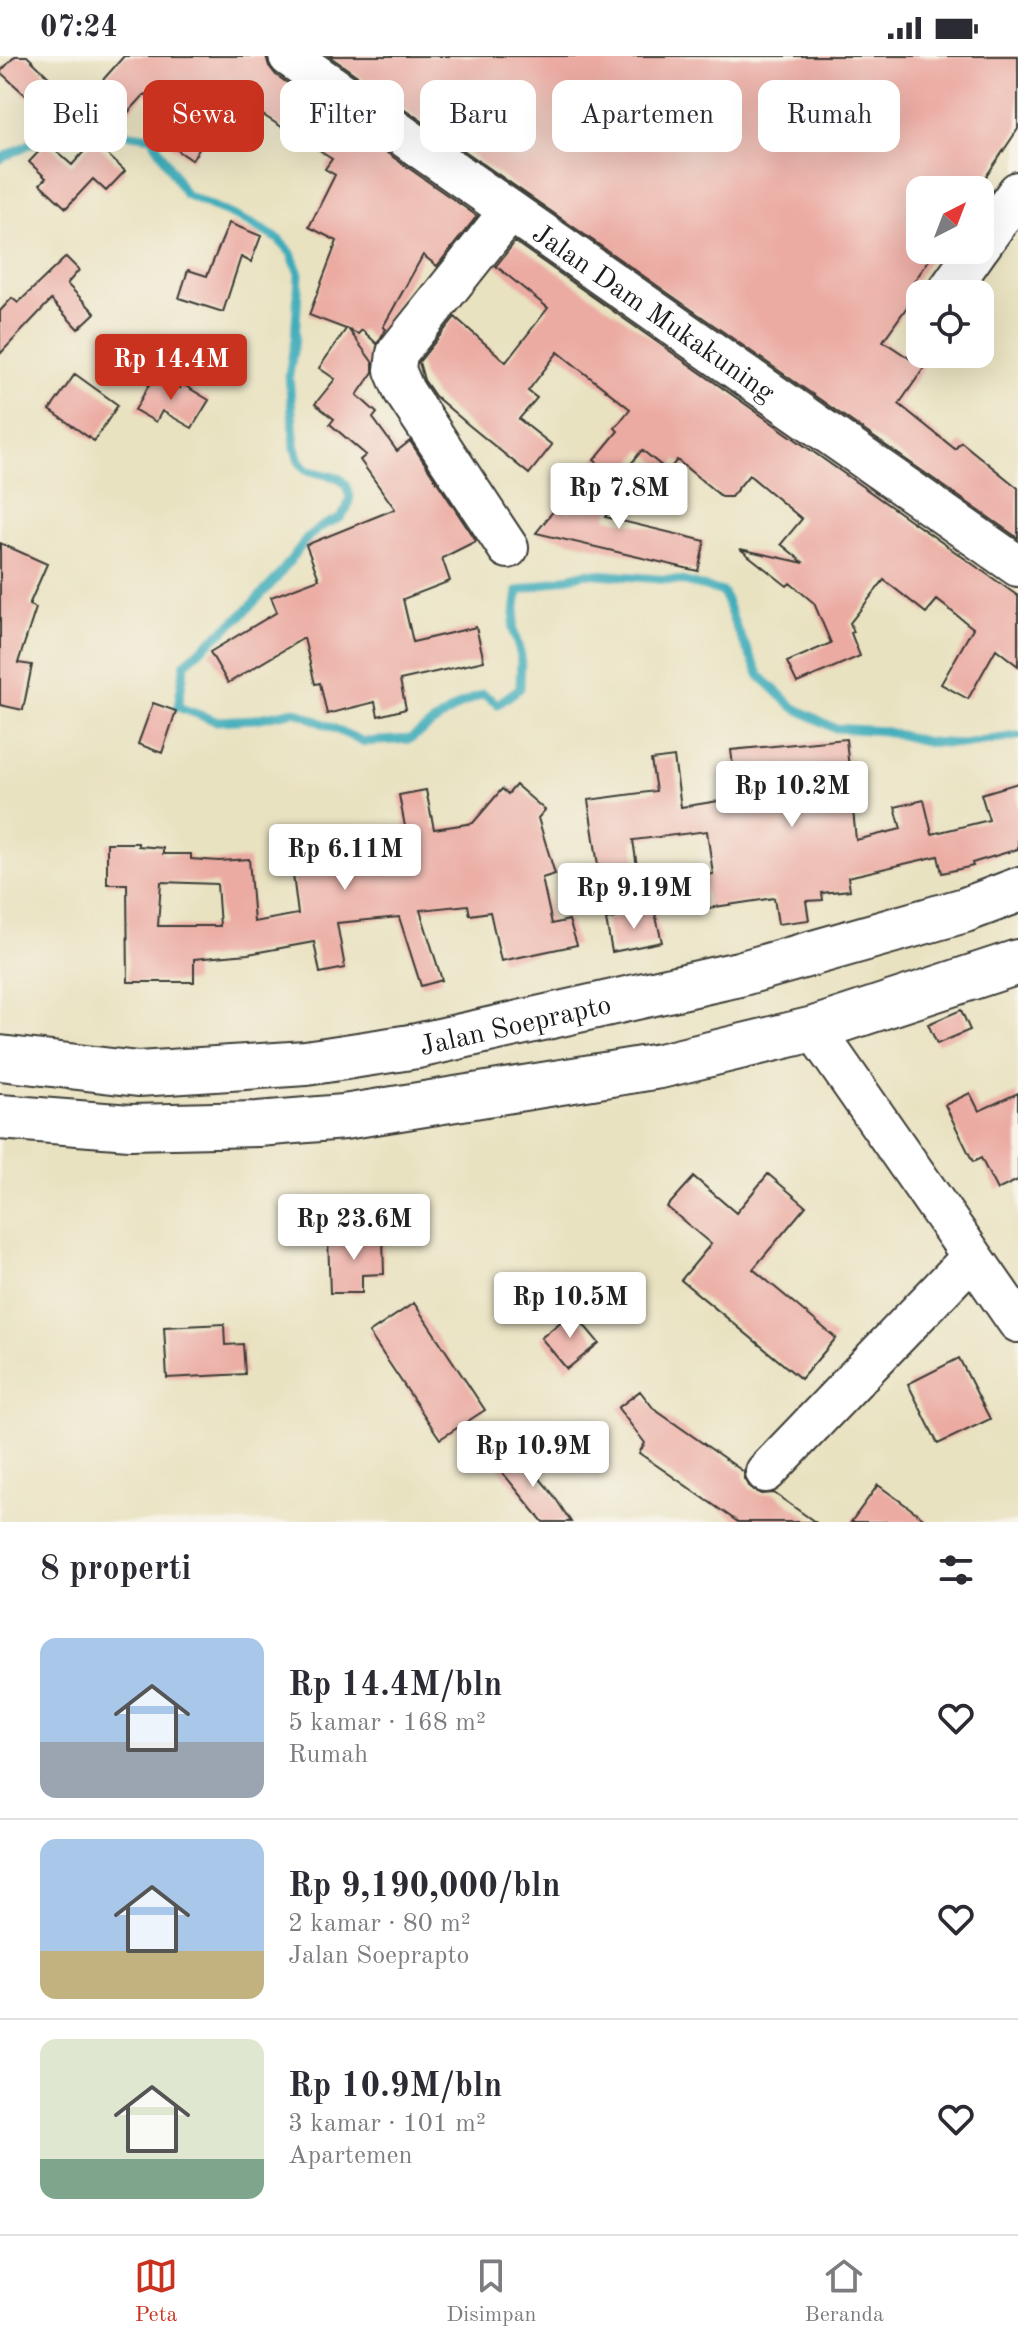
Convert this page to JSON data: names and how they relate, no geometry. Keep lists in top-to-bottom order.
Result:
{
  "streets": {
    "highway": ["Jalan Soeprapto"],
    "street": ["Jalan Dam Mukakuning"]
  },
  "north": "top right",
  "page": {
    "status": "07:24",
    "chip": [
      "Beli",
      "Sewa",
      "Filter",
      "Baru",
      "Apartemen",
      "Rumah"
    ],
    "price": [
      "Rp 14.4M",
      "Rp 7.8M",
      "Rp 10.2M",
      "Rp 6.11M",
      "Rp 9.19M",
      "Rp 23.6M",
      "Rp 10.5M",
      "Rp 10.9M"
    ],
    "heading": "8 properti",
    "list": [
      {
        "name": "Rp 14.4M/bln",
        "note": "5 kamar · 168 m² · Rumah"
      },
      {
        "name": "Rp 9,190,000/bln",
        "note": "2 kamar · 80 m² · Jalan Soeprapto"
      },
      {
        "name": "Rp 10.9M/bln",
        "note": "3 kamar · 101 m² · Apartemen"
      }
    ],
    "tabs": ["Peta", "Disimpan", "Beranda"]
  }
}
